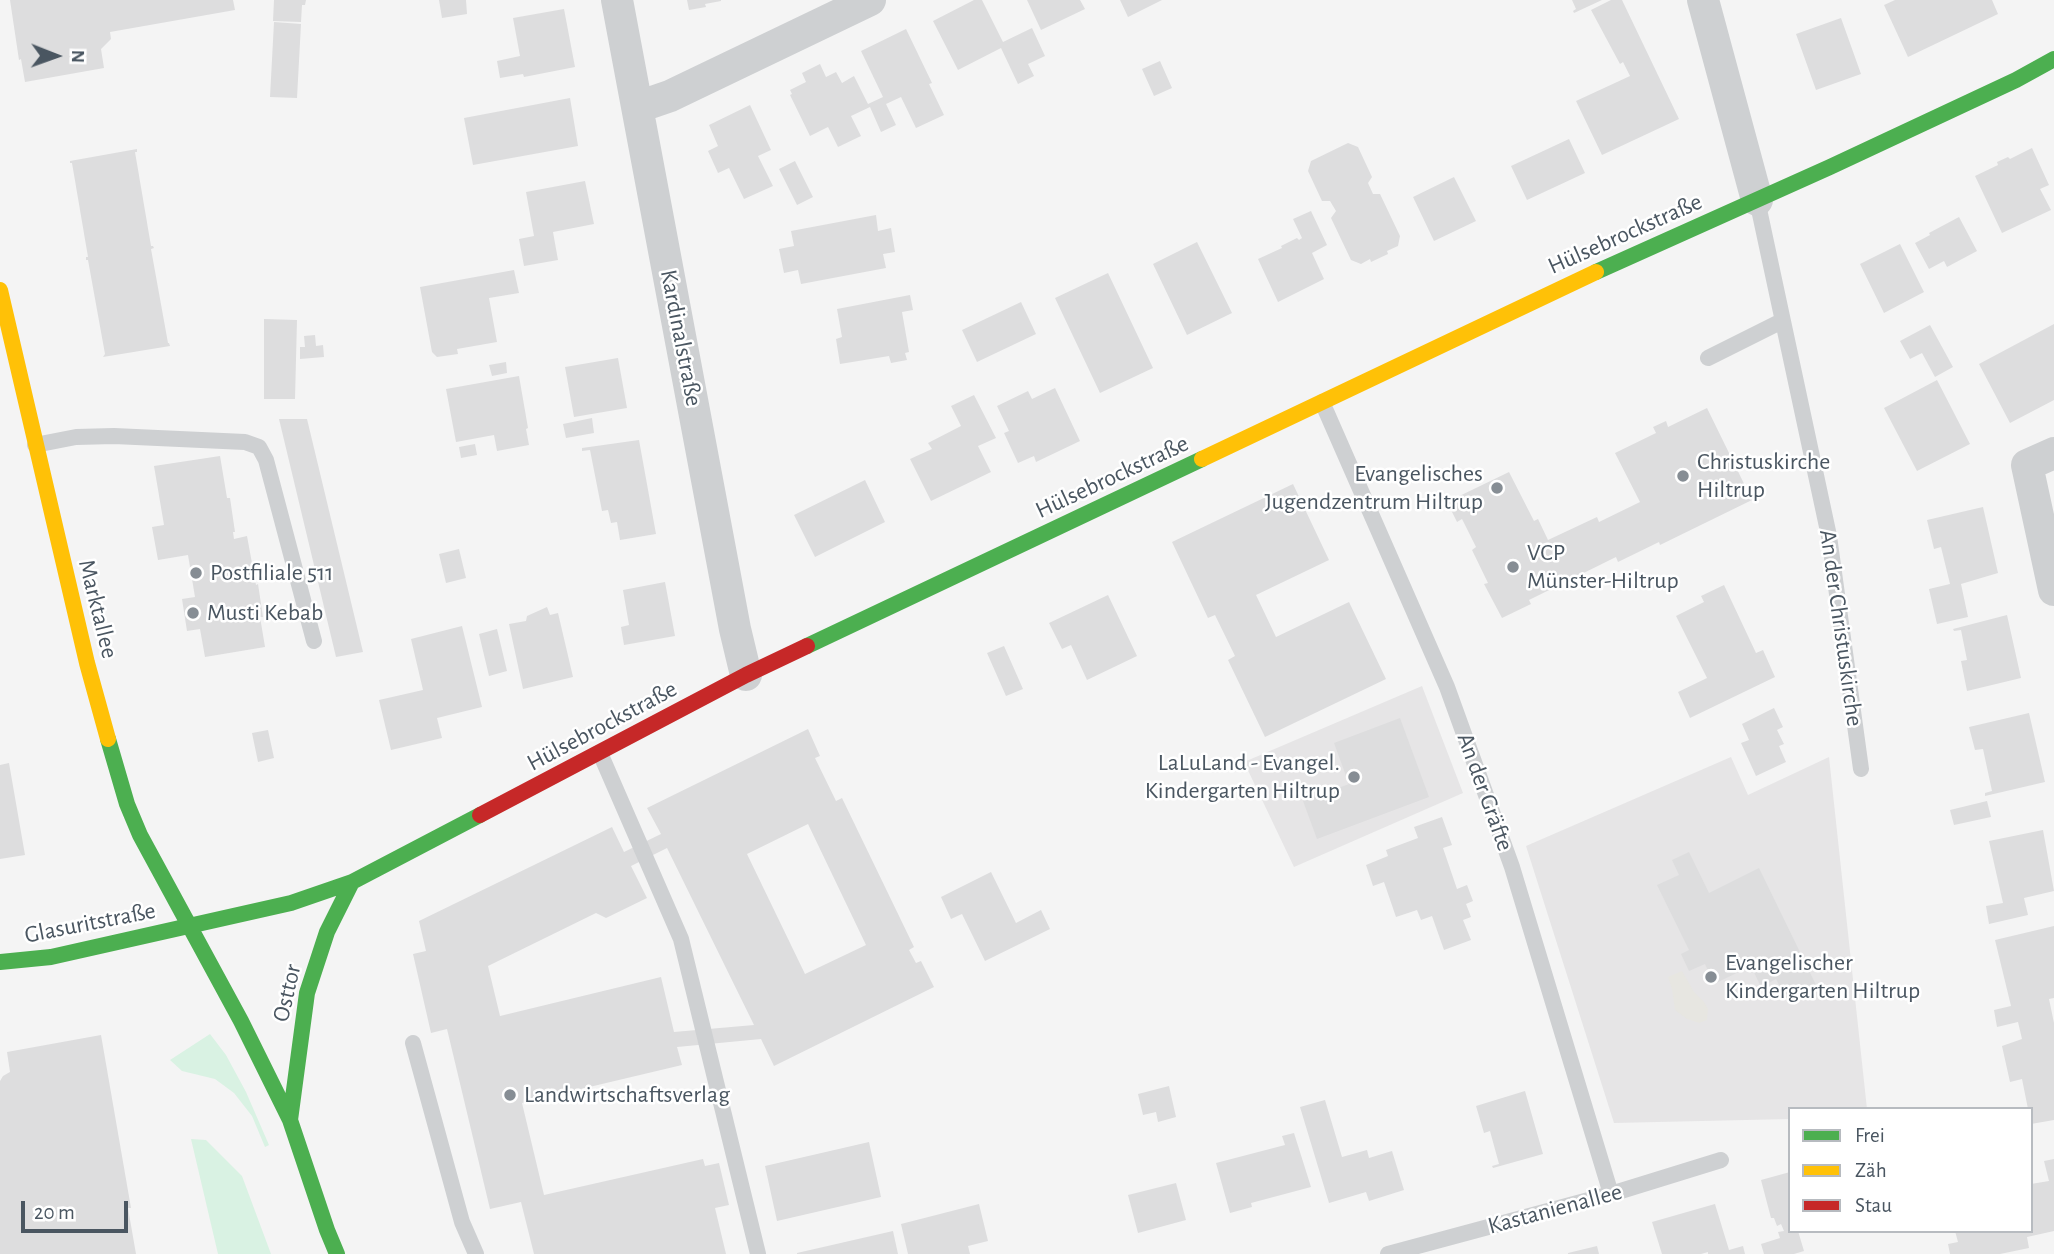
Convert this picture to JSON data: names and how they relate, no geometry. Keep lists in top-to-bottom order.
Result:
{
  "streets": {
    "street": [
      "Hülsebrockstraße",
      "Kardinalstraße",
      "Marktallee",
      "Glasuritstraße",
      "Osttor"
    ],
    "lane": ["An der Christuskirche", "An der Gräfte", "Kastanienallee"]
  },
  "crossings": [
    ["Hülsebrockstraße", "Kardinalstraße"],
    ["Hülsebrockstraße", "Marktallee"],
    ["Hülsebrockstraße", "An der Christuskirche"],
    ["Hülsebrockstraße", "An der Gräfte"],
    ["Hülsebrockstraße", "Glasuritstraße"],
    ["Hülsebrockstraße", "Osttor"],
    ["Marktallee", "Glasuritstraße"],
    ["Marktallee", "Osttor"],
    ["An der Gräfte", "Kastanienallee"],
    ["Glasuritstraße", "Osttor"]
  ],
  "places": [
    "Christuskirche Hiltrup",
    "Evangelisches Jugendzentrum Hiltrup",
    "VCP Münster-Hiltrup",
    "Postfiliale 511",
    "Musti Kebab",
    "LaLuLand - Evangel. Kindergarten Hiltrup",
    "Evangelischer Kindergarten Hiltrup",
    "Landwirtschaftsverlag"
  ],
  "legend": ["Frei", "Zäh", "Stau"],
  "scale_bar": "20 m",
  "north": "right"
}
